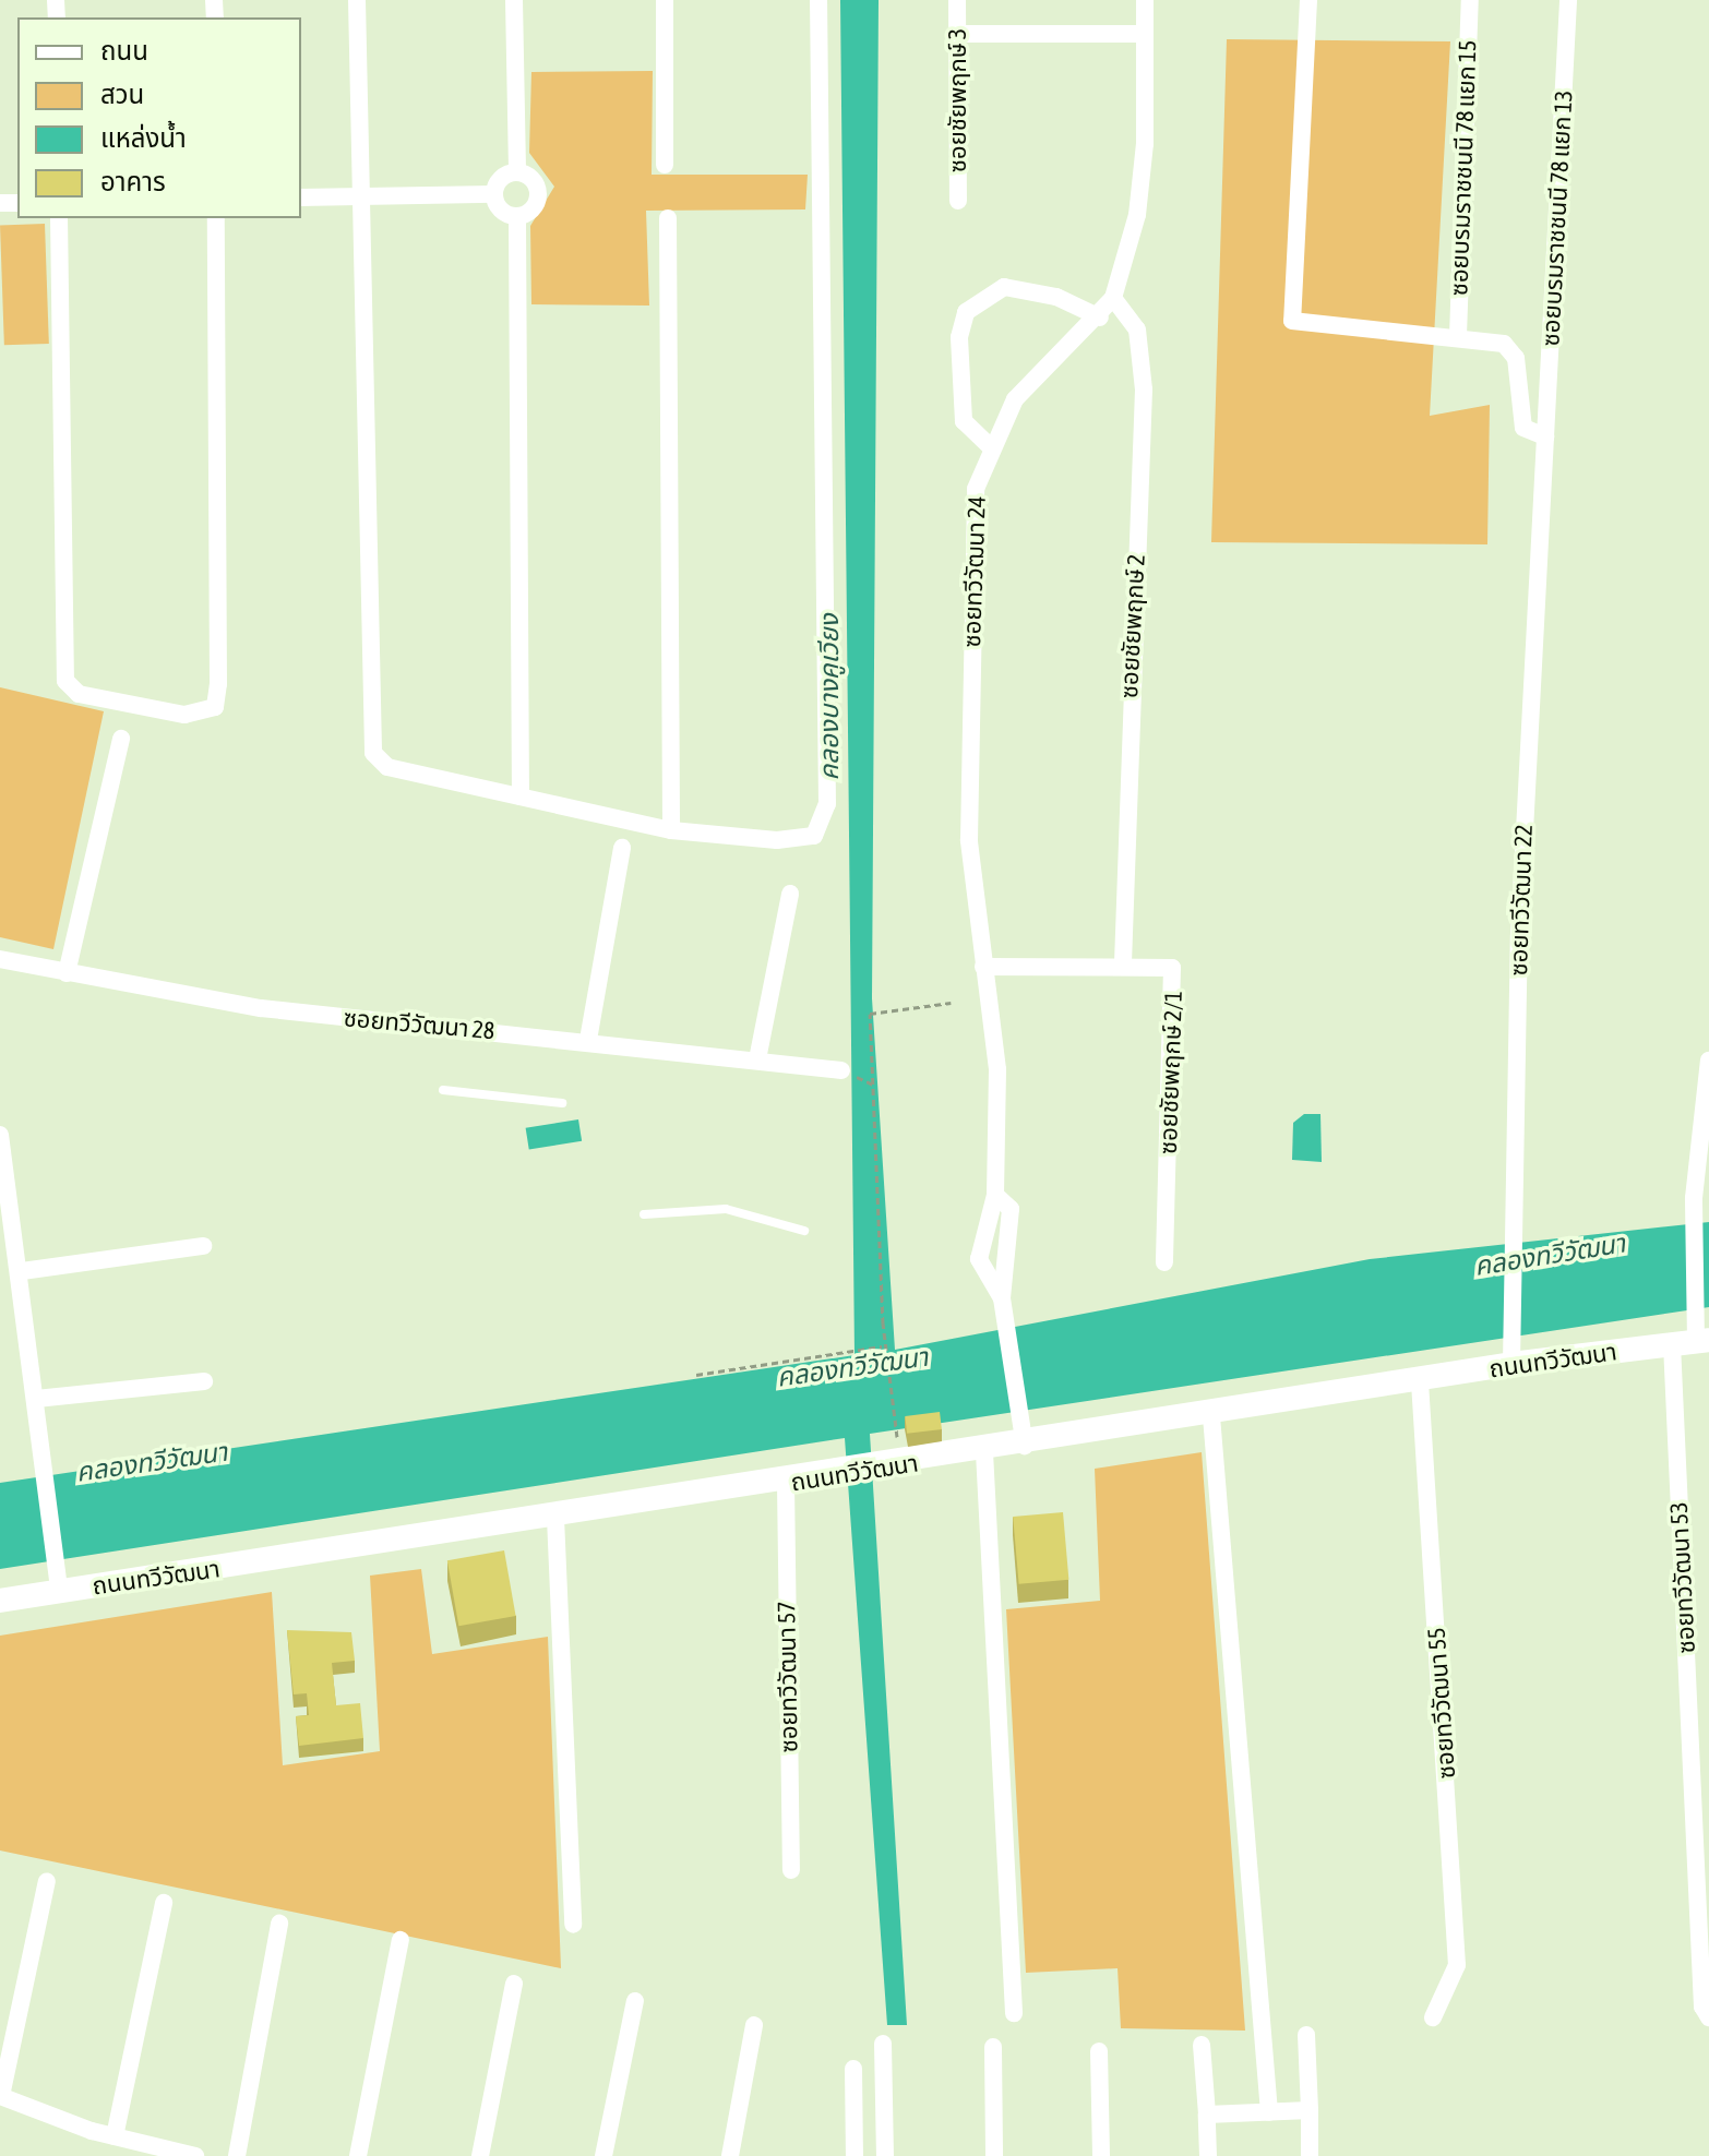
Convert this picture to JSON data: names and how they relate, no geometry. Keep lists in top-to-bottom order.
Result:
{
  "streets": {
    "main road": ["ถนนทวีวัฒนา"],
    "street": [
      "ซอยชัยพฤกษ์ 3",
      "ซอยบรมราชชนนี 78 แยก 15",
      "ซอยบรมราชชนนี 78 แยก 13",
      "ซอยทวีวัฒนา 24",
      "ซอยชัยพฤกษ์ 2",
      "ซอยทวีวัฒนา 22",
      "ซอยทวีวัฒนา 28",
      "ซอยชัยพฤกษ์ 2/1",
      "ซอยทวีวัฒนา 53",
      "ซอยทวีวัฒนา 57",
      "ซอยทวีวัฒนา 55"
    ]
  },
  "crossings": [
    ["ซอยบรมราชชนนี 78 แยก 13", "ซอยทวีวัฒนา 22"],
    ["ซอยทวีวัฒนา 24", "ซอยชัยพฤกษ์ 2"],
    ["ซอยทวีวัฒนา 24", "ซอยชัยพฤกษ์ 2/1"],
    ["ซอยทวีวัฒนา 24", "ถนนทวีวัฒนา"],
    ["ซอยชัยพฤกษ์ 2", "ซอยชัยพฤกษ์ 2/1"],
    ["ซอยทวีวัฒนา 22", "ถนนทวีวัฒนา"],
    ["ถนนทวีวัฒนา", "ซอยทวีวัฒนา 53"],
    ["ถนนทวีวัฒนา", "ซอยทวีวัฒนา 57"],
    ["ถนนทวีวัฒนา", "ซอยทวีวัฒนา 55"]
  ],
  "water": ["คลองบางคูเวียง", "คลองทวีวัฒนา"],
  "legend": [
    "ถนน",
    "สวน",
    "แหล่งน้ำ",
    "อาคาร"
  ]
}
